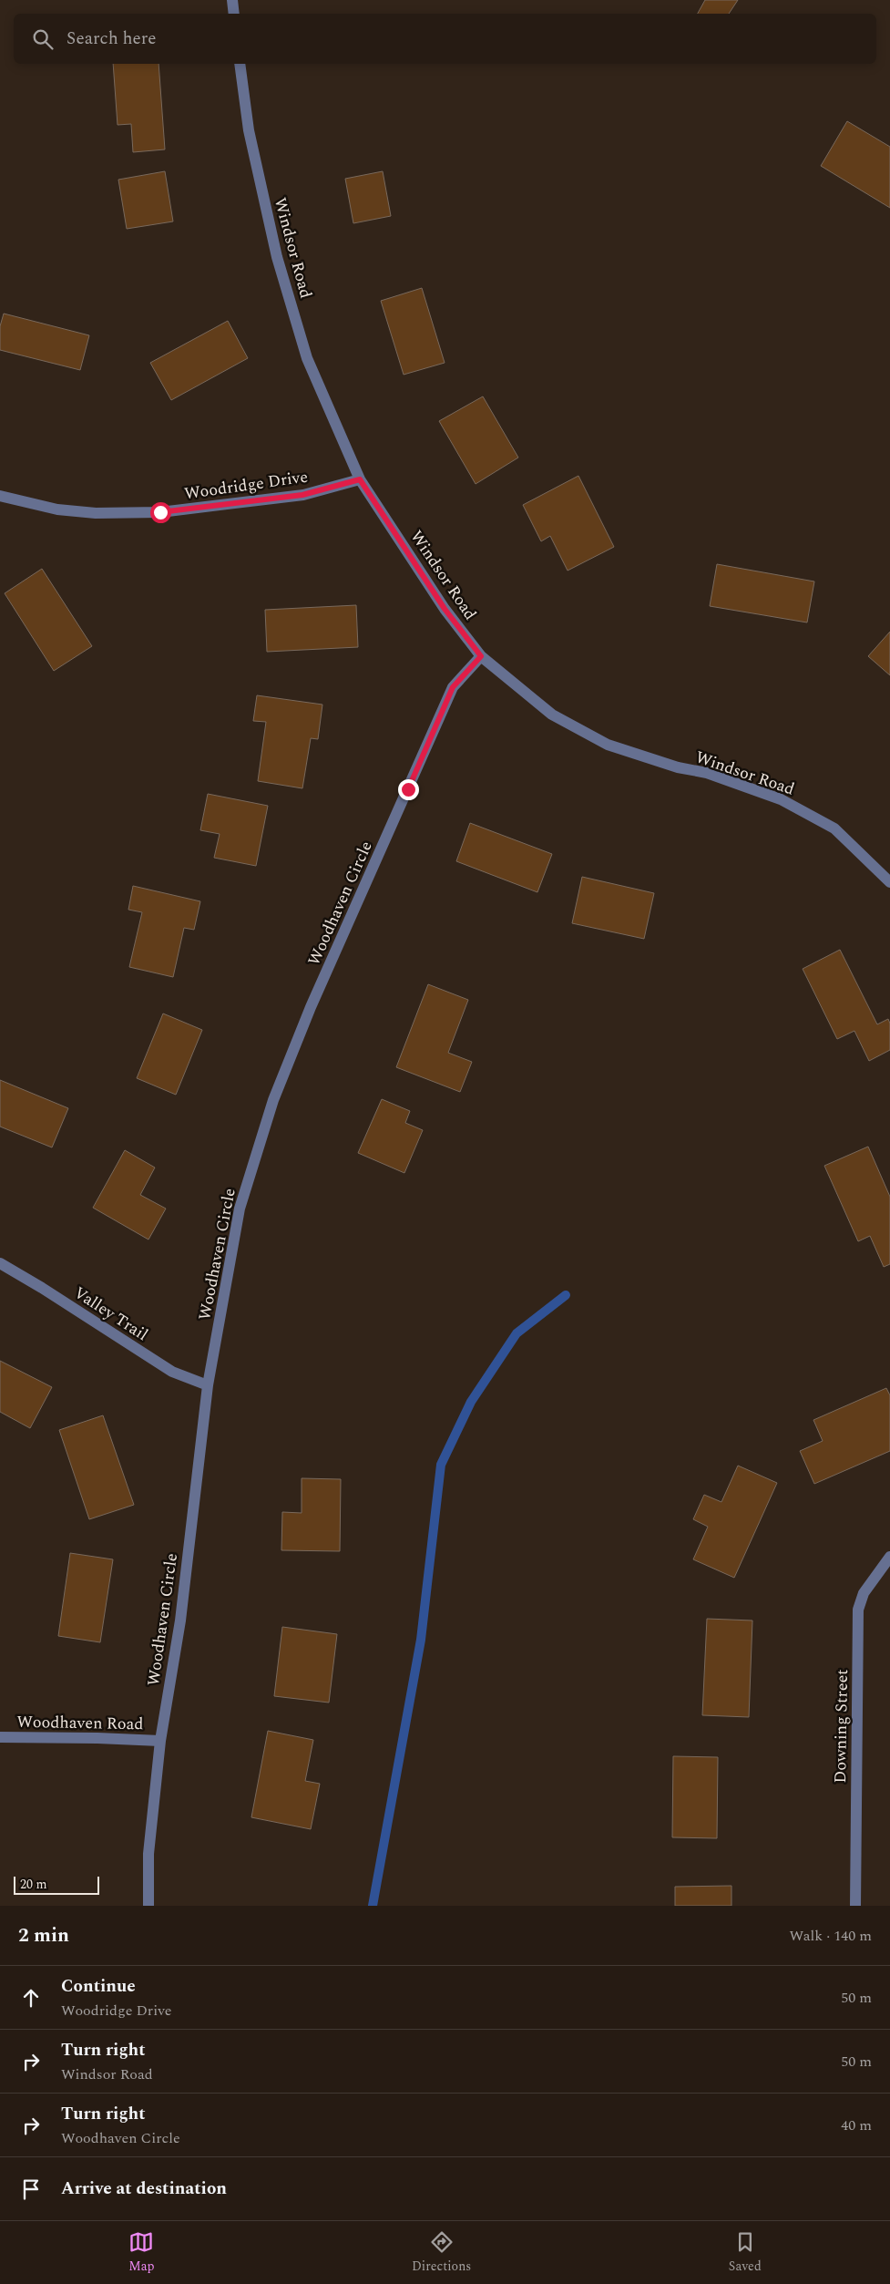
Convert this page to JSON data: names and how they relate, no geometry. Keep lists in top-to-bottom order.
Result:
{
  "streets": {
    "street": [
      "Windsor Road",
      "Woodridge Drive",
      "Woodhaven Circle",
      "Valley Trail",
      "Woodhaven Road",
      "Downing Street"
    ]
  },
  "crossings": [
    ["Windsor Road", "Woodridge Drive"],
    ["Windsor Road", "Woodhaven Circle"],
    ["Woodhaven Circle", "Valley Trail"],
    ["Woodhaven Circle", "Woodhaven Road"]
  ],
  "scale_bar": "20 m",
  "page": {
    "search": "Search here",
    "scale": "20 m",
    "heading": ["2 min", "Walk · 140 m"],
    "list": [
      ["Continue", "Woodridge Drive", "50 m"],
      ["Turn right", "Windsor Road", "50 m"],
      ["Turn right", "Woodhaven Circle", "40 m"],
      "Arrive at destination"
    ],
    "nav": ["Map", "Directions", "Saved"]
  }
}
